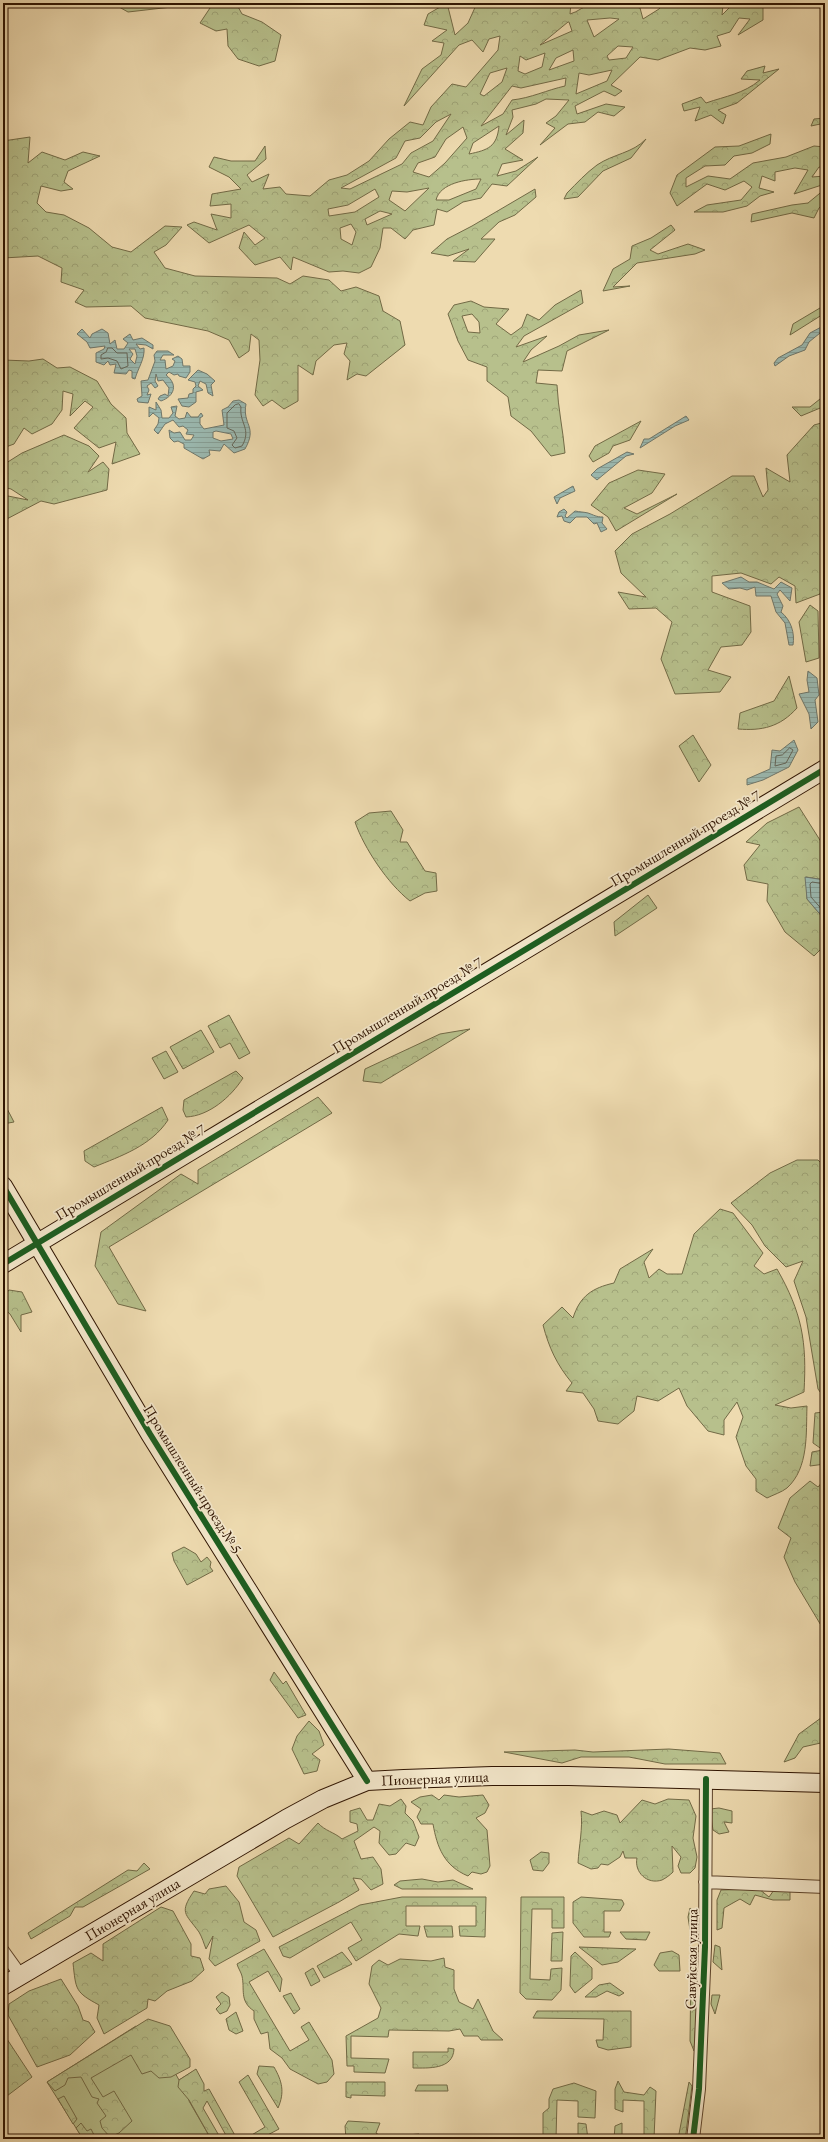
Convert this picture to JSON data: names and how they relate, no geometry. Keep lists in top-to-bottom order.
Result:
{
  "streets": {
    "street": [
      "Промышленный проезд № 7",
      "Промышленный проезд № 5",
      "Пионерная улица",
      "Савуйская улица"
    ]
  },
  "crossings": [
    ["Промышленный проезд № 7", "Промышленный проезд № 5"],
    ["Промышленный проезд № 5", "Пионерная улица"],
    ["Пионерная улица", "Савуйская улица"]
  ]
}
